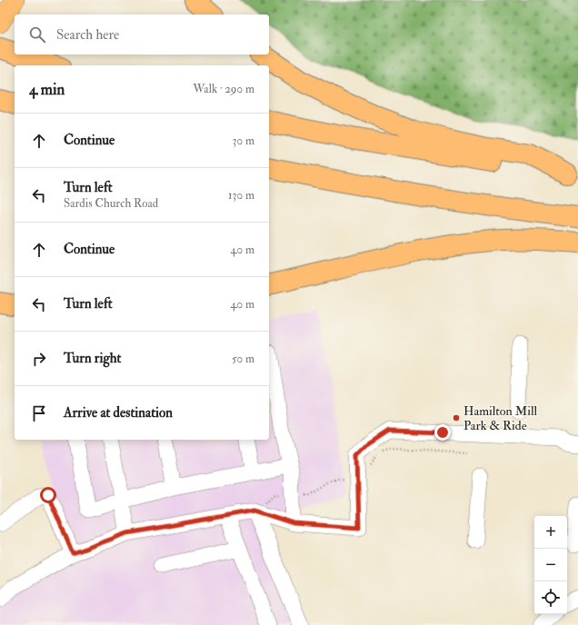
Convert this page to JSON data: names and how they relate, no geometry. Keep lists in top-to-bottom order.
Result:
{
  "places": ["Hamilton Mill Park & Ride"],
  "page": {
    "search": "Search here",
    "heading": ["4 min", "Walk · 290 m"],
    "list": [
      ["Continue", "30 m"],
      ["Turn left", "Sardis Church Road", "130 m"],
      ["Continue", "40 m"],
      ["Turn left", "40 m"],
      ["Turn right", "50 m"],
      "Arrive at destination"
    ],
    "map_buttons": ["+", "−"]
  }
}
